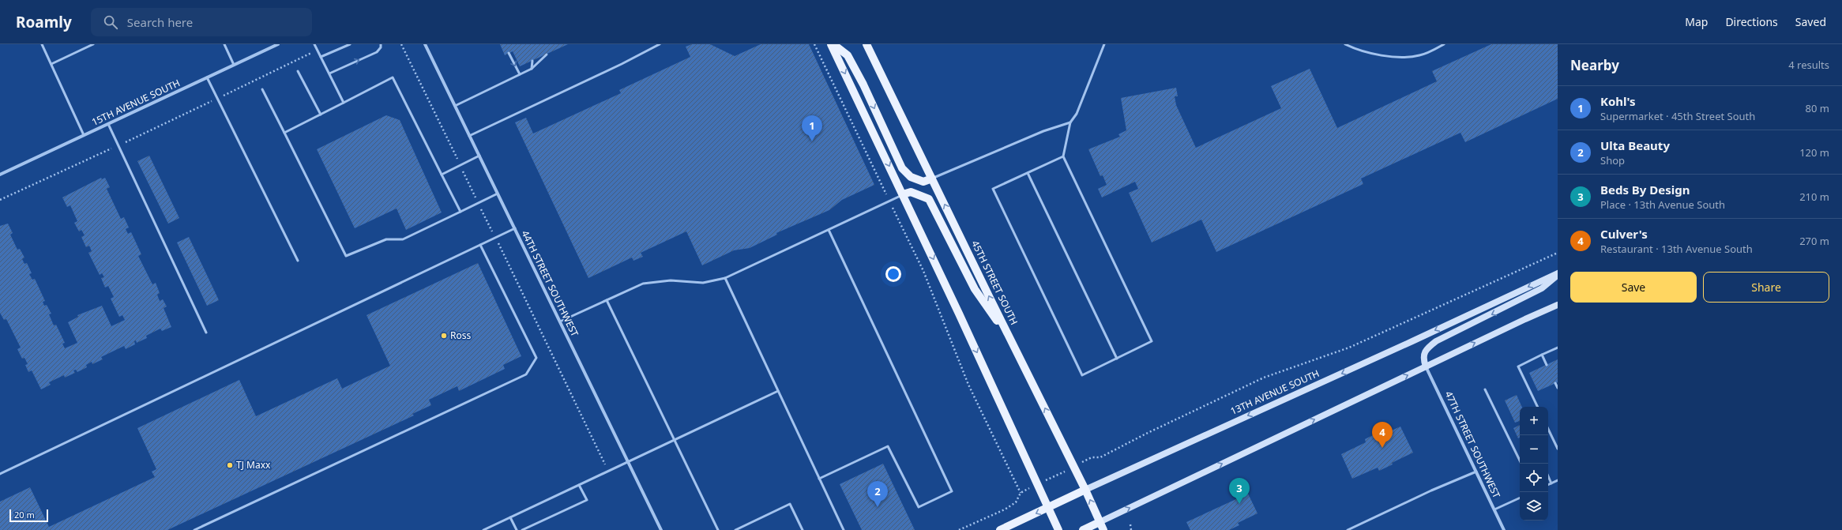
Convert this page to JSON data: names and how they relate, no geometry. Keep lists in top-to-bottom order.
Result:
{
  "streets": {
    "main road": ["45TH STREET SOUTH", "13TH AVENUE SOUTH"],
    "street": ["15TH AVENUE SOUTH", "44TH STREET SOUTHWEST", "47TH STREET SOUTHWEST"]
  },
  "crossings": [
    ["45TH STREET SOUTH", "13TH AVENUE SOUTH"]
  ],
  "places": ["Ross", "TJ Maxx"],
  "scale_bar": "20 m",
  "page": {
    "header": "Roamly",
    "search": "Search here",
    "nav": ["Map", "Directions", "Saved"],
    "heading": ["Nearby", "4 results"],
    "list": [
      {
        "mark": "1",
        "name": "Kohl's",
        "note": "Supermarket · 45th Street South",
        "value": "80 m"
      },
      {
        "mark": "2",
        "name": "Ulta Beauty",
        "note": "Shop",
        "value": "120 m"
      },
      {
        "mark": "3",
        "name": "Beds By Design",
        "note": "Place · 13th Avenue South",
        "value": "210 m"
      },
      {
        "mark": "4",
        "name": "Culver's",
        "note": "Restaurant · 13th Avenue South",
        "value": "270 m"
      }
    ],
    "pins": [
      "1",
      "4",
      "3",
      "2"
    ],
    "buttons": ["Save", "Share"],
    "map_buttons": ["+", "−"],
    "scale": "20 m"
  }
}
